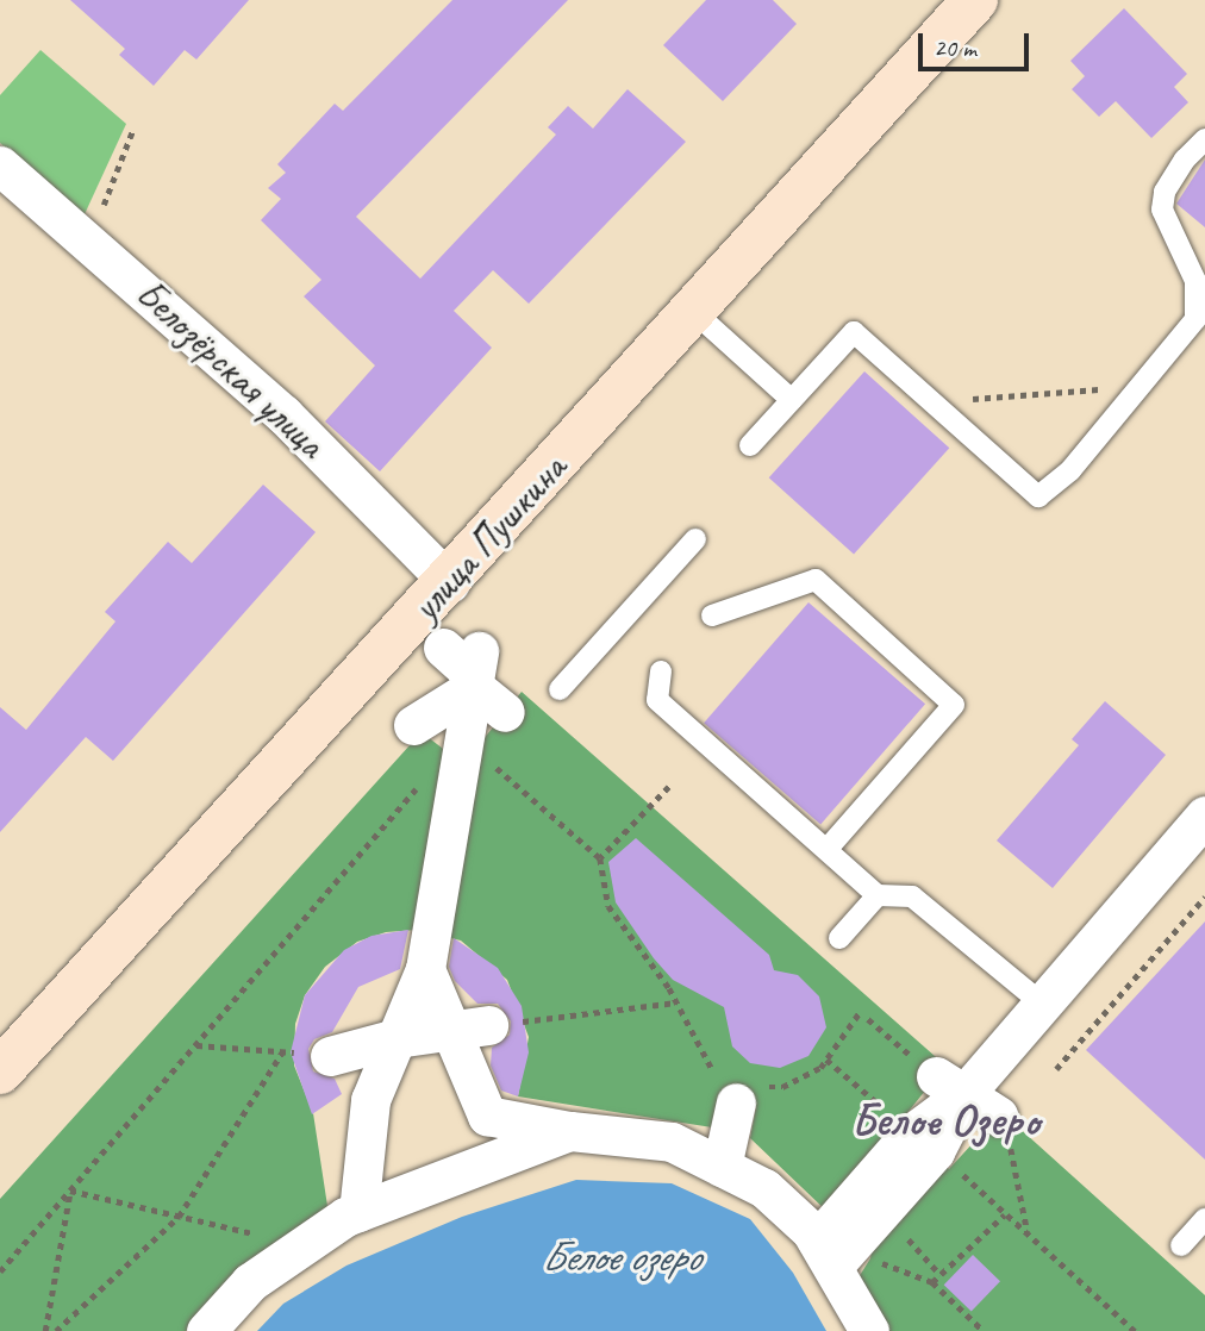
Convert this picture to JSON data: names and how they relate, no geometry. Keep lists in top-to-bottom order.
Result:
{
  "streets": {
    "main road": ["улица Пушкина"],
    "street": ["Белозёрская улица"]
  },
  "crossings": [
    ["Белозёрская улица", "улица Пушкина"]
  ],
  "districts": ["Белое Озеро"],
  "water": ["Белое озеро"],
  "scale_bar": "20 m"
}
